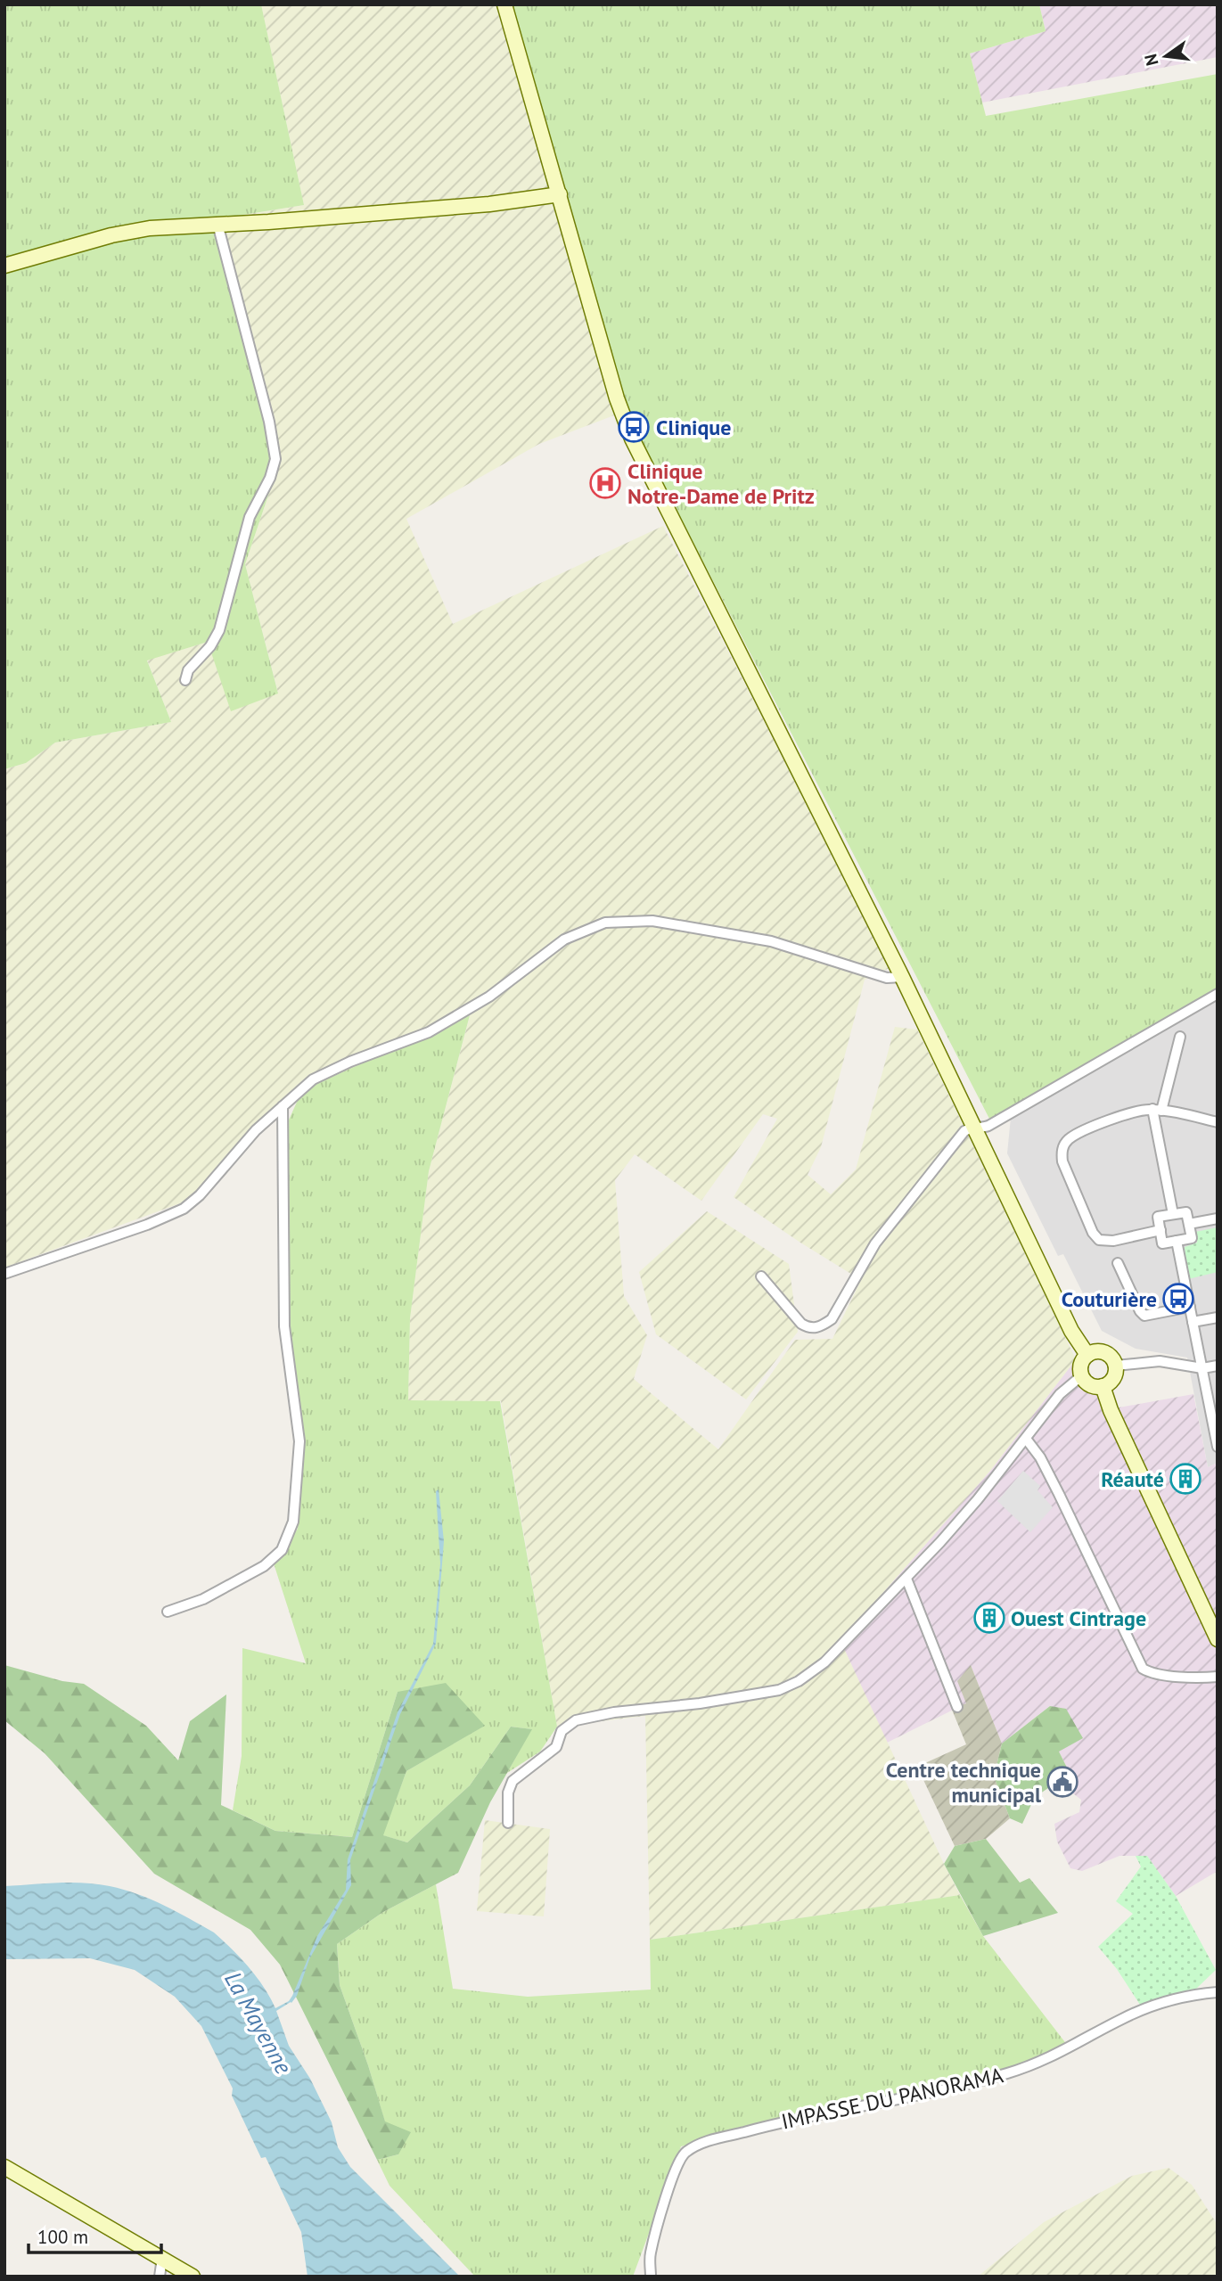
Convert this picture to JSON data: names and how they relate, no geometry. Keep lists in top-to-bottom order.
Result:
{
  "streets": {
    "street": ["IMPASSE DU PANORAMA"]
  },
  "water": ["La Mayenne"],
  "places": {
    "bus stop": ["Clinique", "Couturière"],
    "hospital": ["Clinique Notre-Dame de Pritz"],
    "building": ["Réauté", "Ouest Cintrage"],
    "public building": ["Centre technique municipal"]
  },
  "scale_bar": "100 m",
  "north": "left"
}
